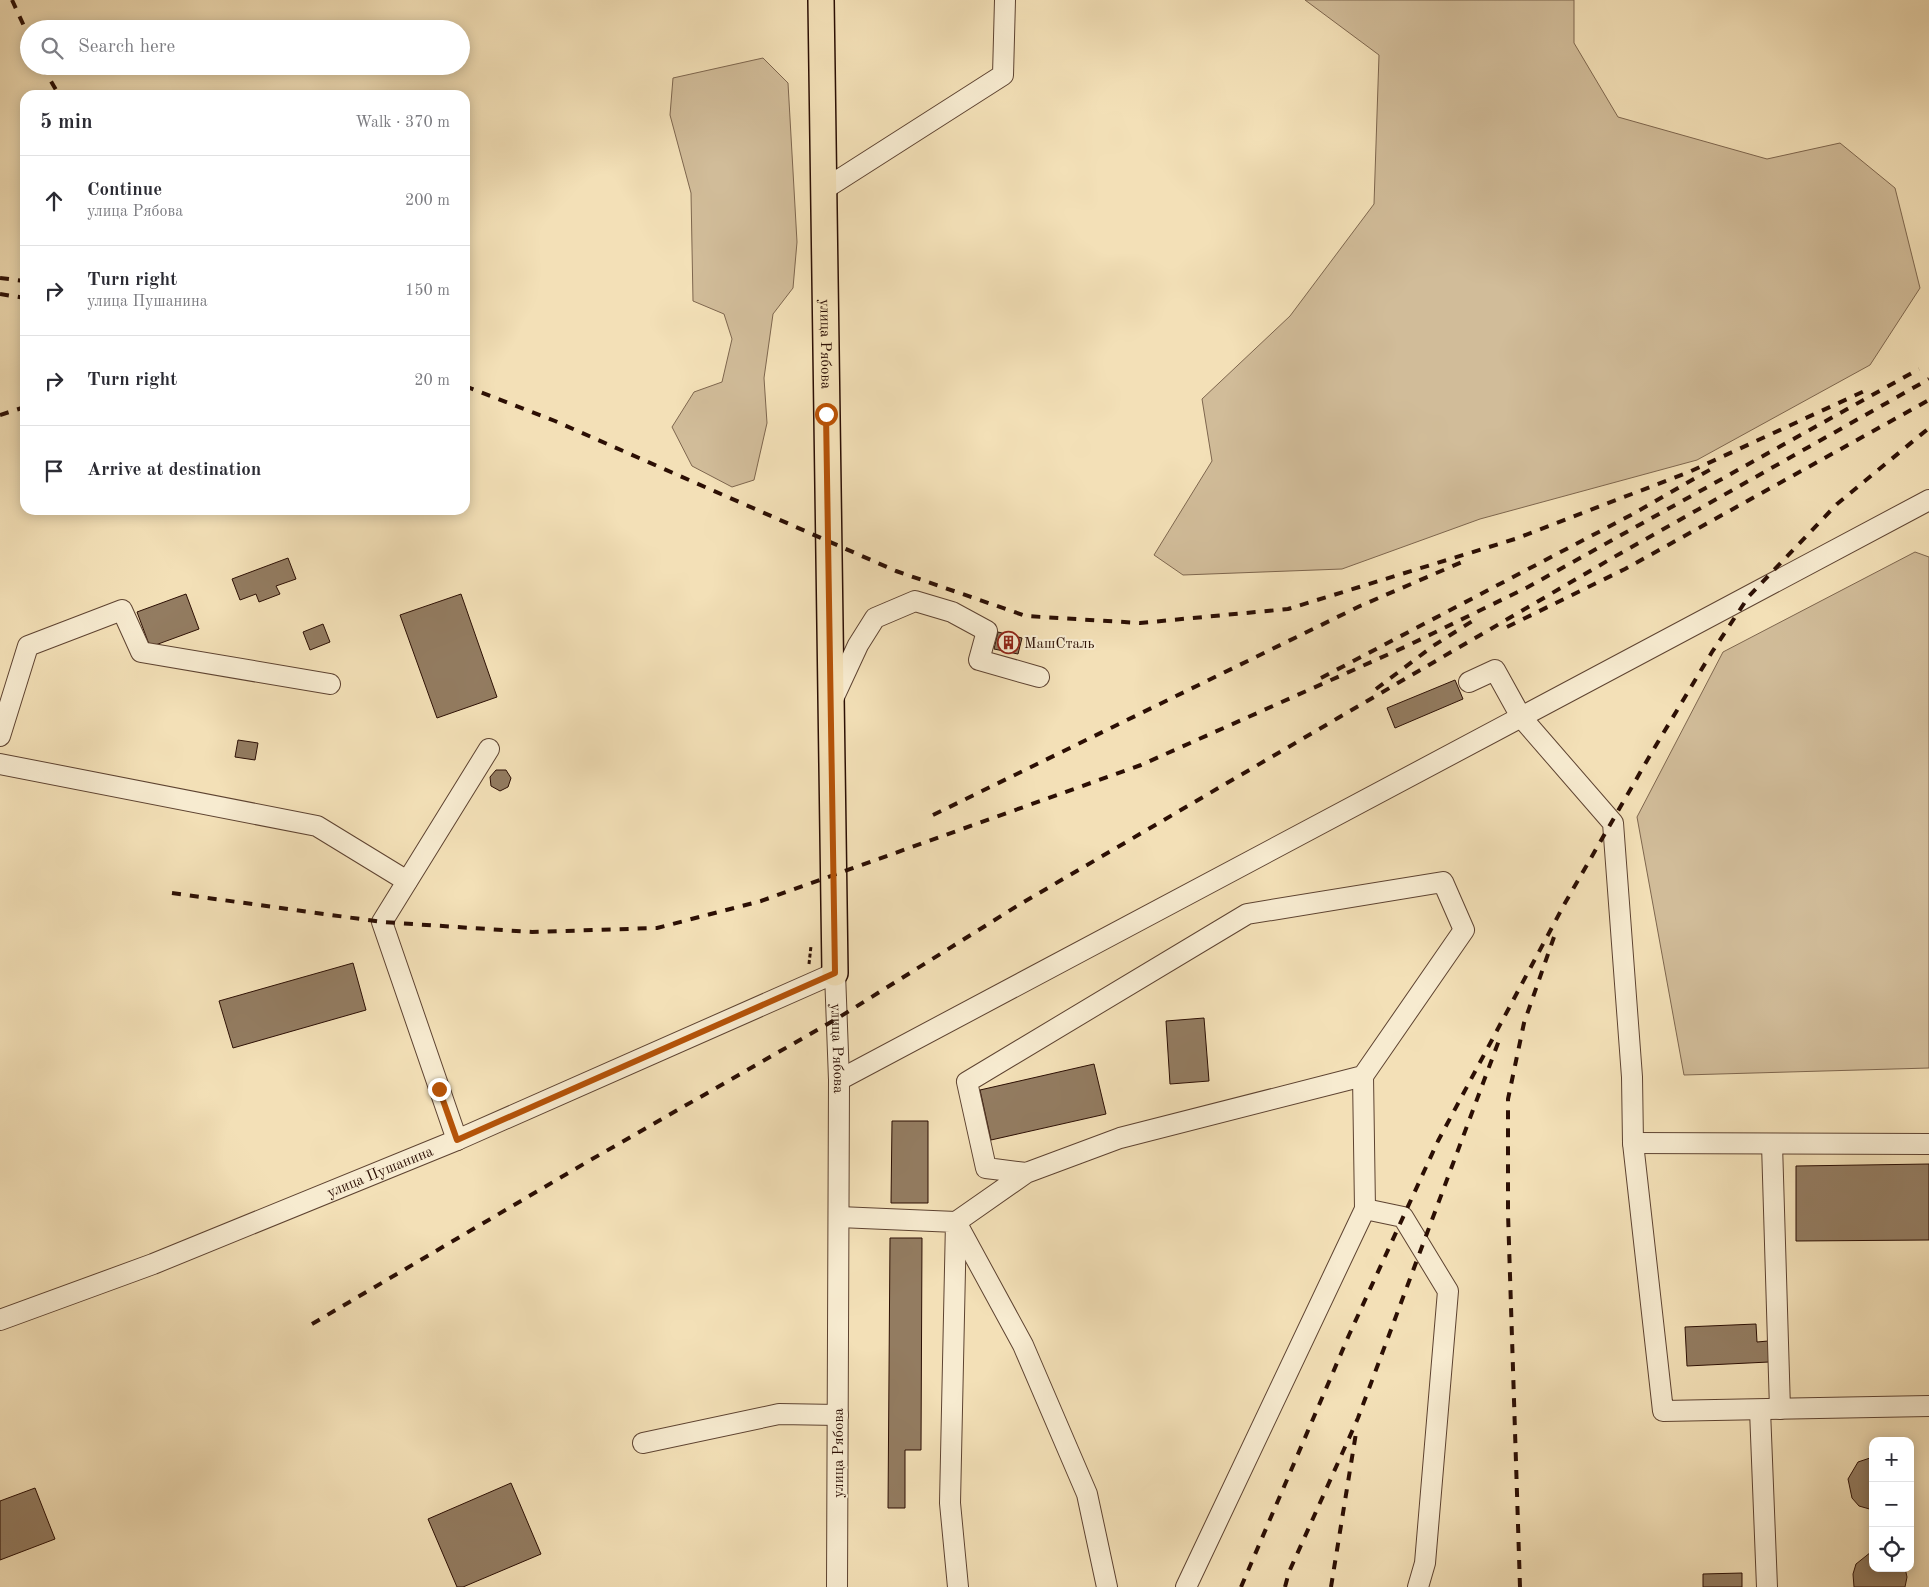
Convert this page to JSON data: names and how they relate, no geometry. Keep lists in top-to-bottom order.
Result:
{
  "streets": {
    "main road": ["улица Рябова"],
    "street": ["улица Пушанина"]
  },
  "crossings": [
    ["улица Рябова", "улица Пушанина"]
  ],
  "places": {
    "building": ["МашСталь"]
  },
  "page": {
    "search": "Search here",
    "heading": ["5 min", "Walk · 370 m"],
    "list": [
      ["Continue", "улица Рябова", "200 m"],
      ["Turn right", "улица Пушанина", "150 m"],
      ["Turn right", "20 m"],
      "Arrive at destination"
    ],
    "map_buttons": ["+", "−"]
  }
}
